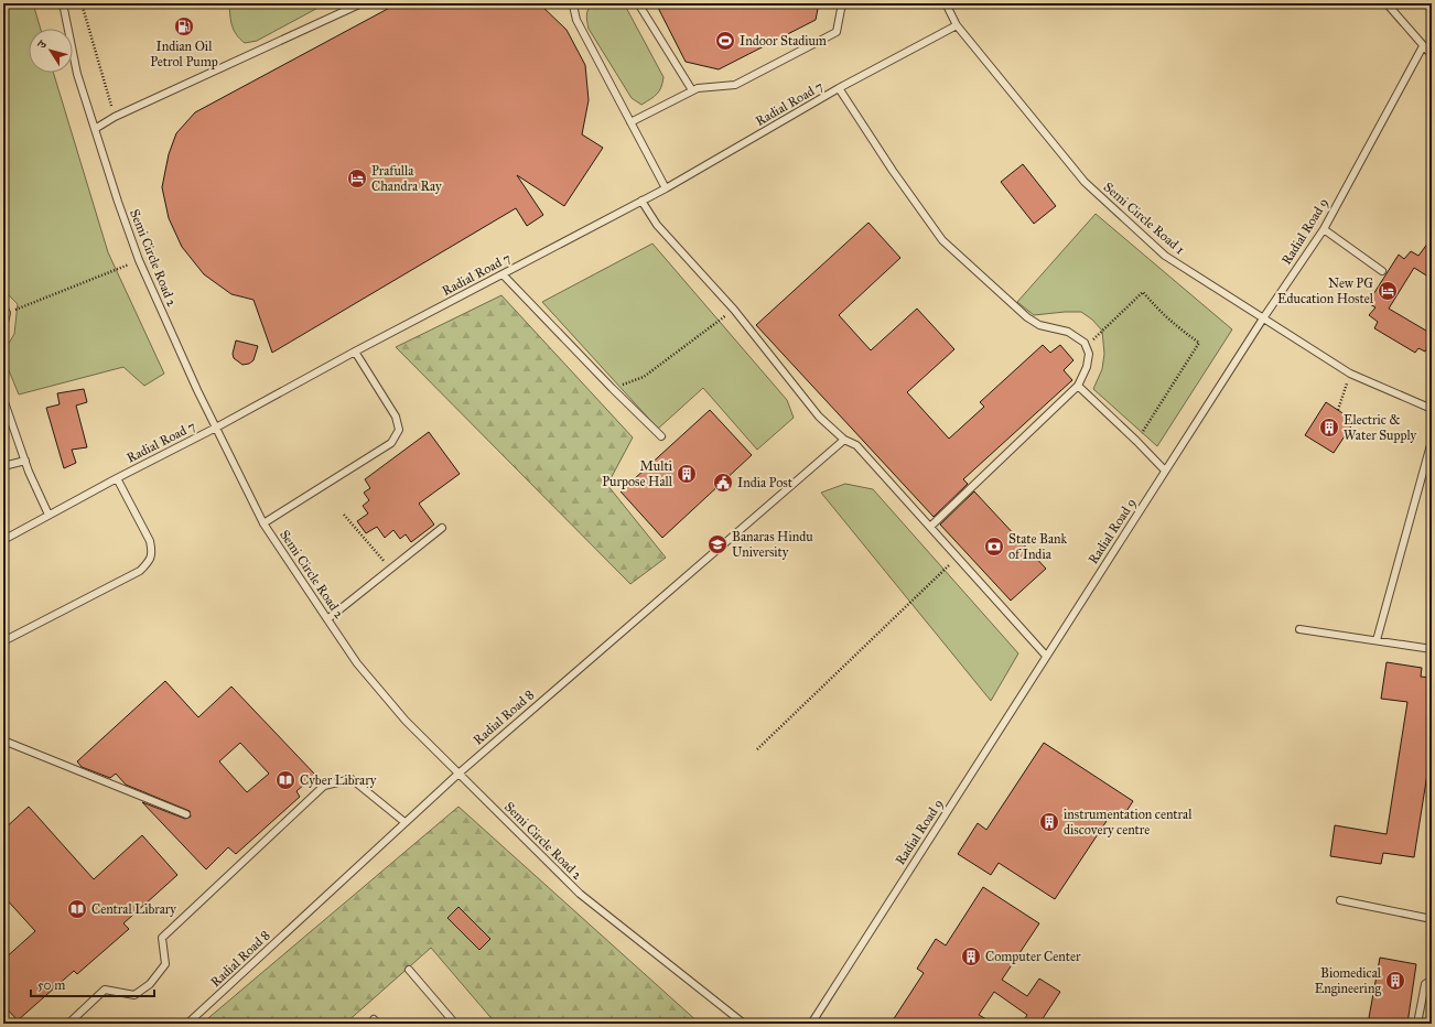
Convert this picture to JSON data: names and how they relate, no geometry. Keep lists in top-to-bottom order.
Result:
{
  "streets": {
    "lane": [
      "Radial Road 7",
      "Semi Circle Road 1",
      "Radial Road 9",
      "Semi Circle Road 2",
      "Radial Road 8"
    ]
  },
  "crossings": [
    ["Radial Road 7", "Semi Circle Road 1"],
    ["Radial Road 7", "Semi Circle Road 2"],
    ["Semi Circle Road 1", "Radial Road 9"],
    ["Semi Circle Road 2", "Radial Road 8"]
  ],
  "places": {
    "fuel station": ["Indian Oil Petrol Pump"],
    "sports": ["Indoor Stadium"],
    "hotel": ["Prafulla Chandra Ray", "New PG Education Hostel"],
    "building": [
      "Electric & Water Supply",
      "Multi Purpose Hall",
      "instrumentation central discovery centre",
      "Computer Center",
      "Biomedical Engineering"
    ],
    "public building": ["India Post"],
    "school or university": ["Banaras Hindu University"],
    "bank": ["State Bank of India"],
    "library": ["Cyber Library", "Central Library"]
  },
  "scale_bar": "50 m",
  "north": "top left"
}
